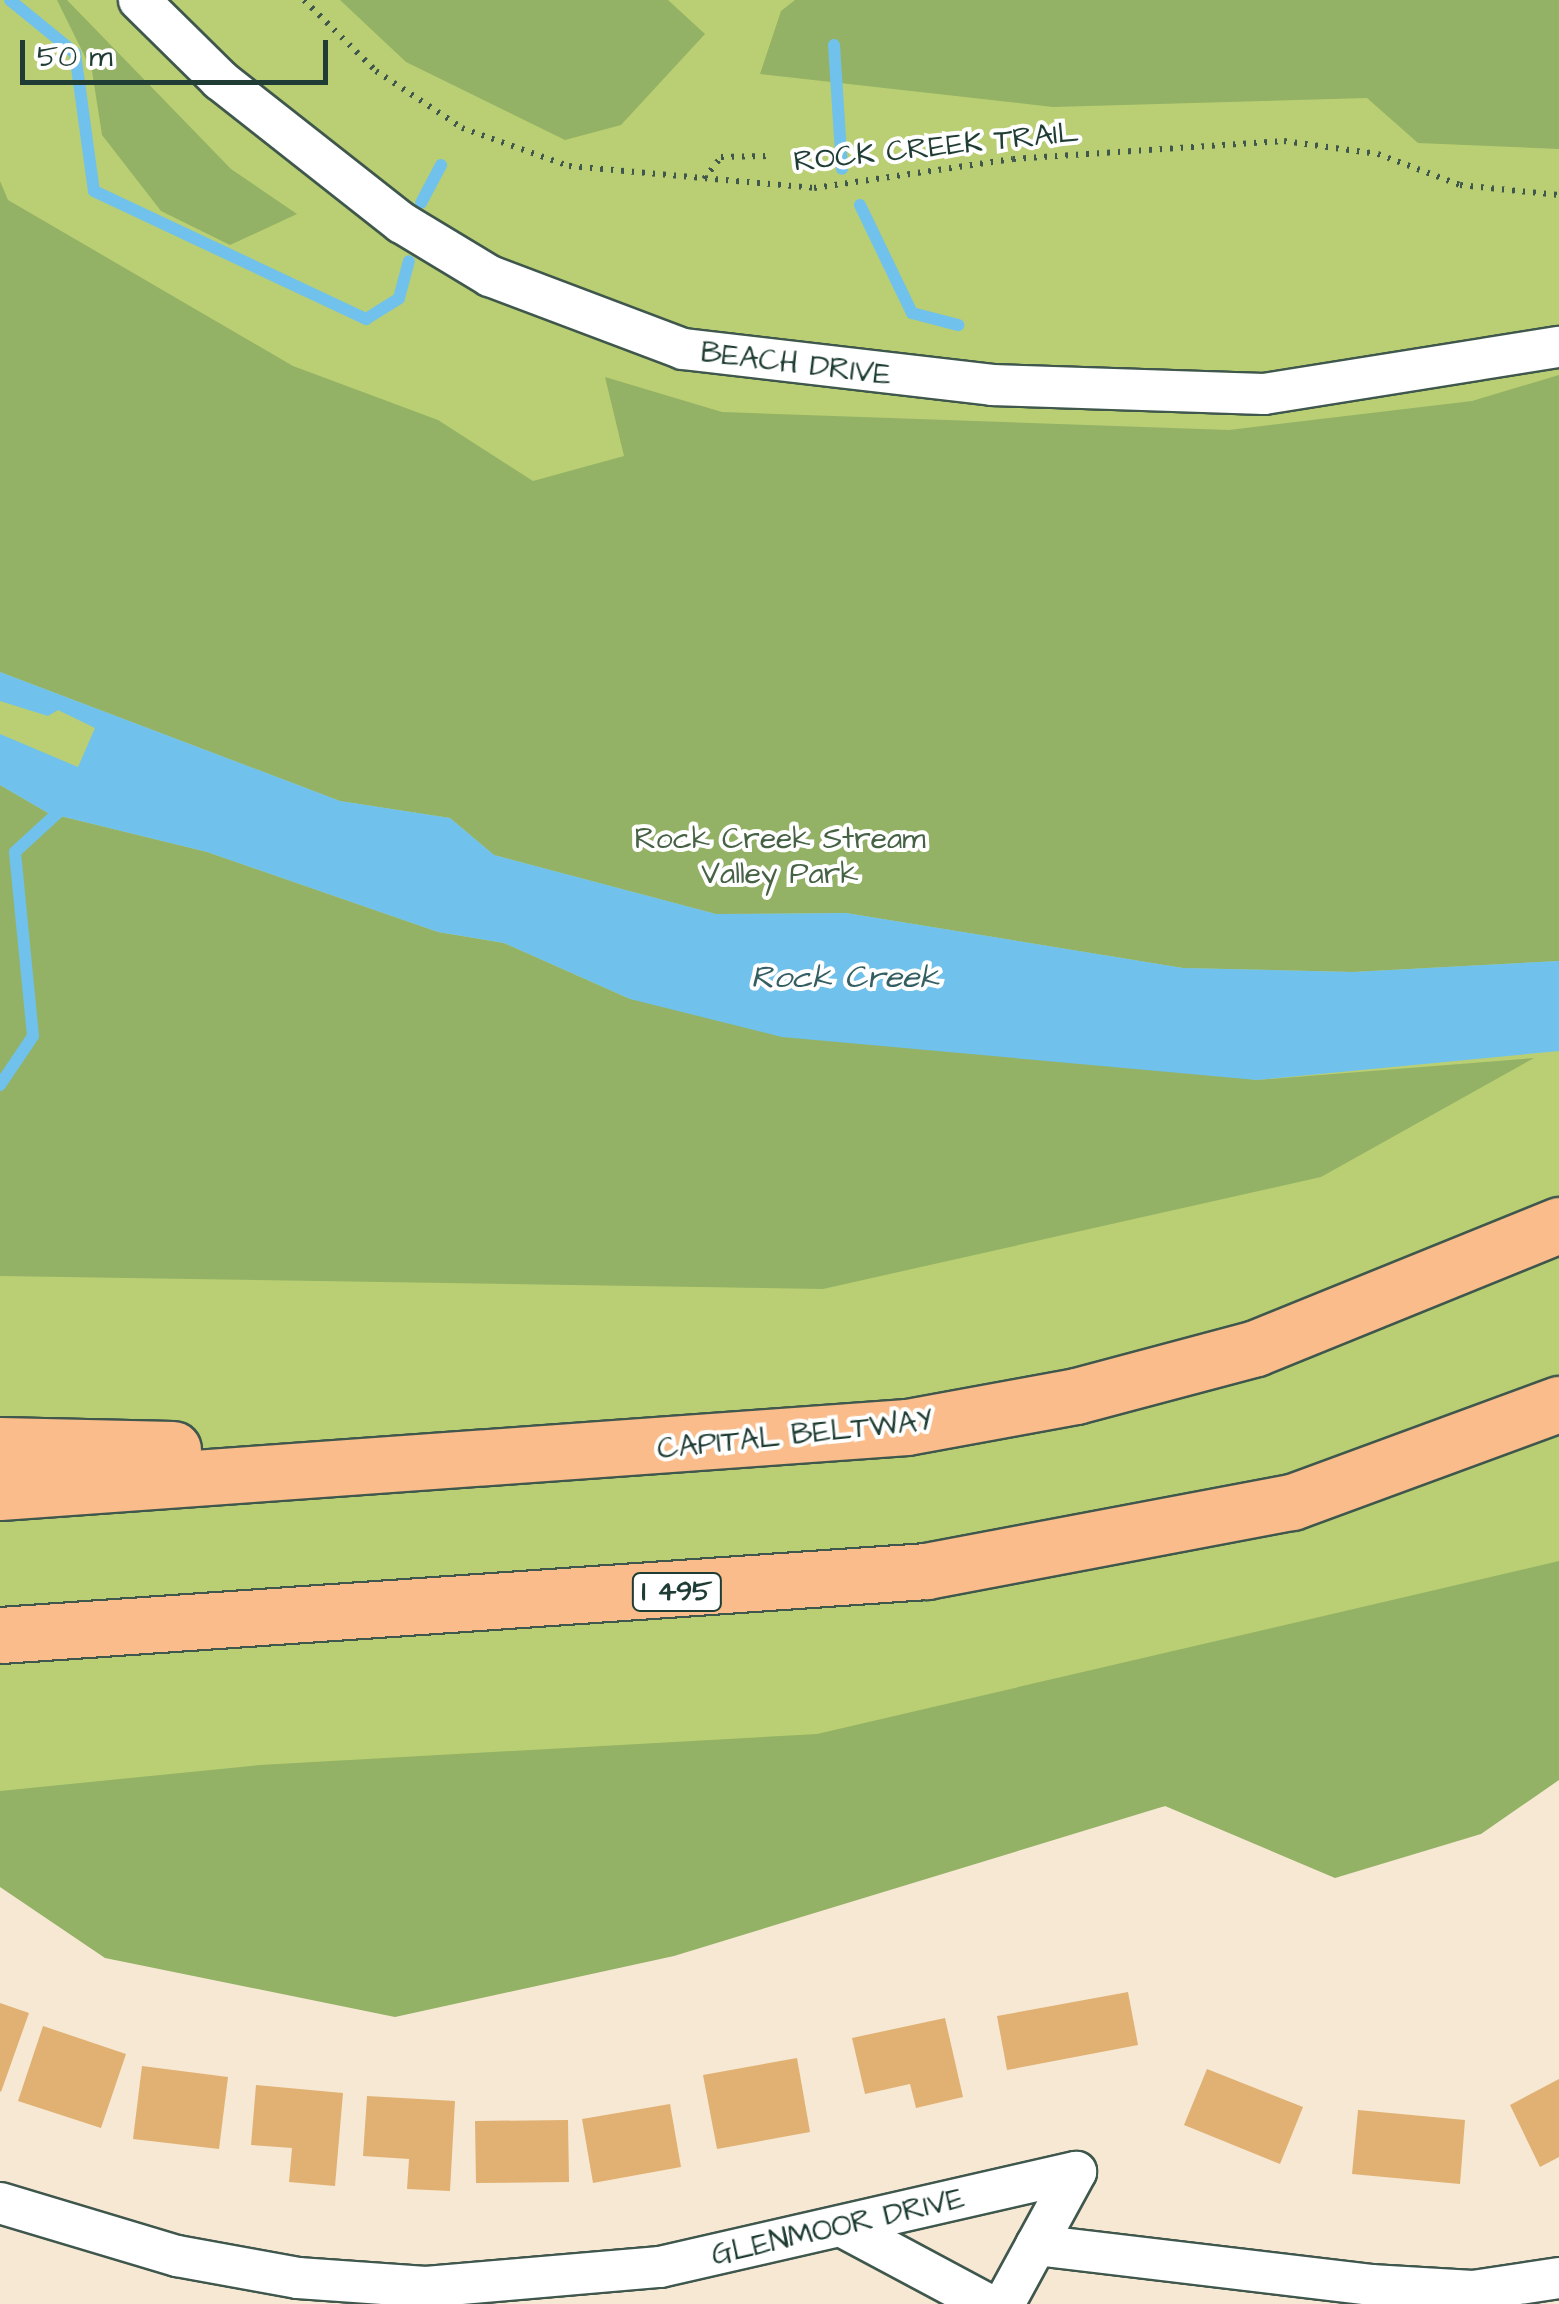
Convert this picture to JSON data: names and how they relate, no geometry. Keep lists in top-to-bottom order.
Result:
{
  "streets": {
    "highway": ["CAPITAL BELTWAY", "I 495"],
    "street": ["BEACH DRIVE", "GLENMOOR DRIVE"],
    "path": ["ROCK CREEK TRAIL"]
  },
  "water": ["Rock Creek"],
  "parks": ["Rock Creek Stream Valley Park"],
  "scale_bar": "50 m"
}
